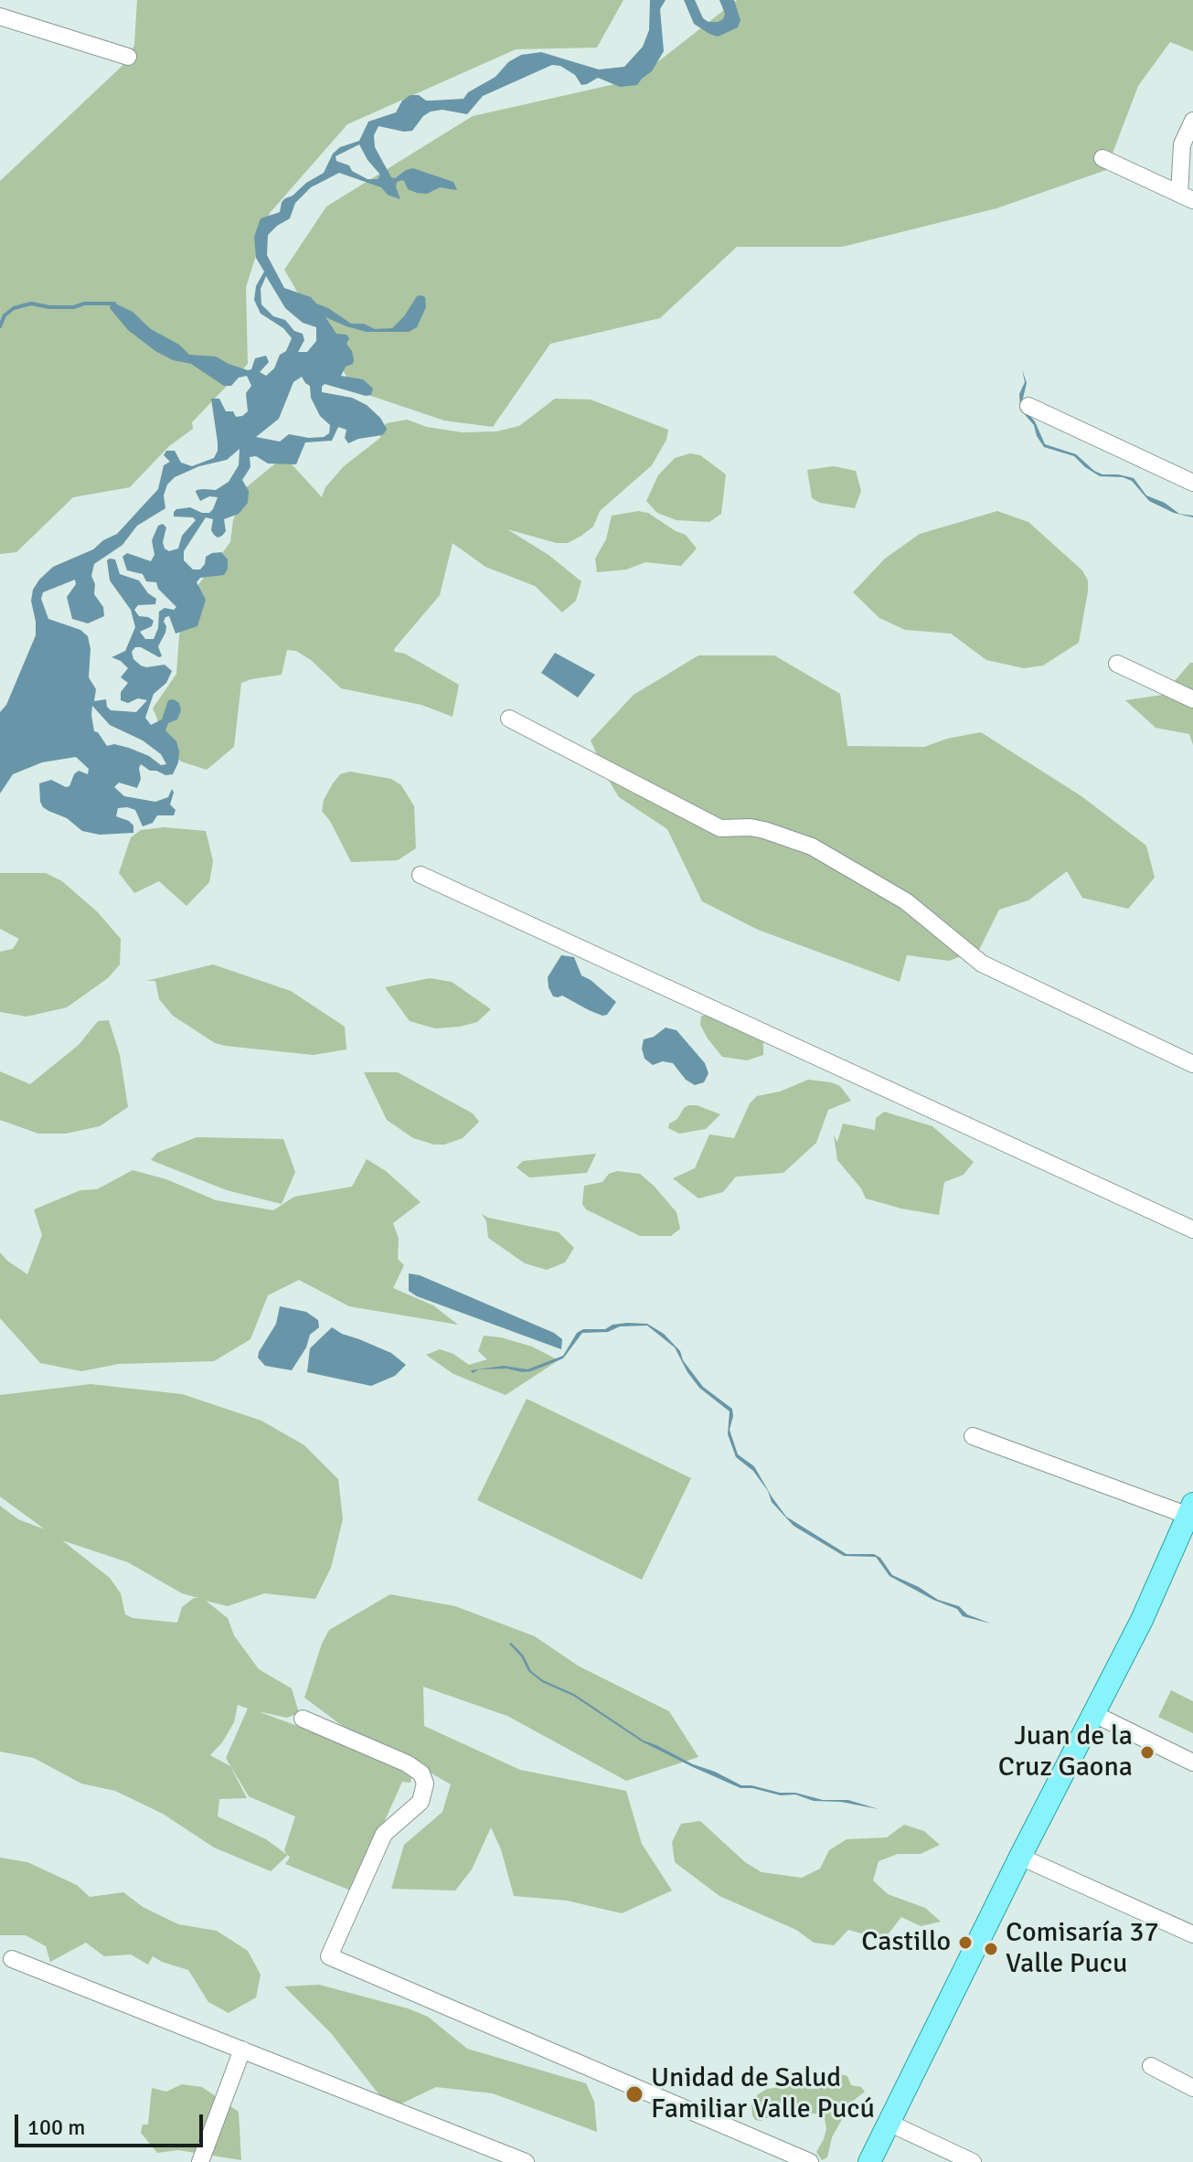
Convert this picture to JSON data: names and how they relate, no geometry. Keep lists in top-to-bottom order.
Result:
{
  "places": [
    "Juan de la Cruz Gaona",
    "Castillo",
    "Comisaría 37 Valle Pucu",
    "Unidad de Salud Familiar Valle Pucú"
  ],
  "scale_bar": "100 m"
}
